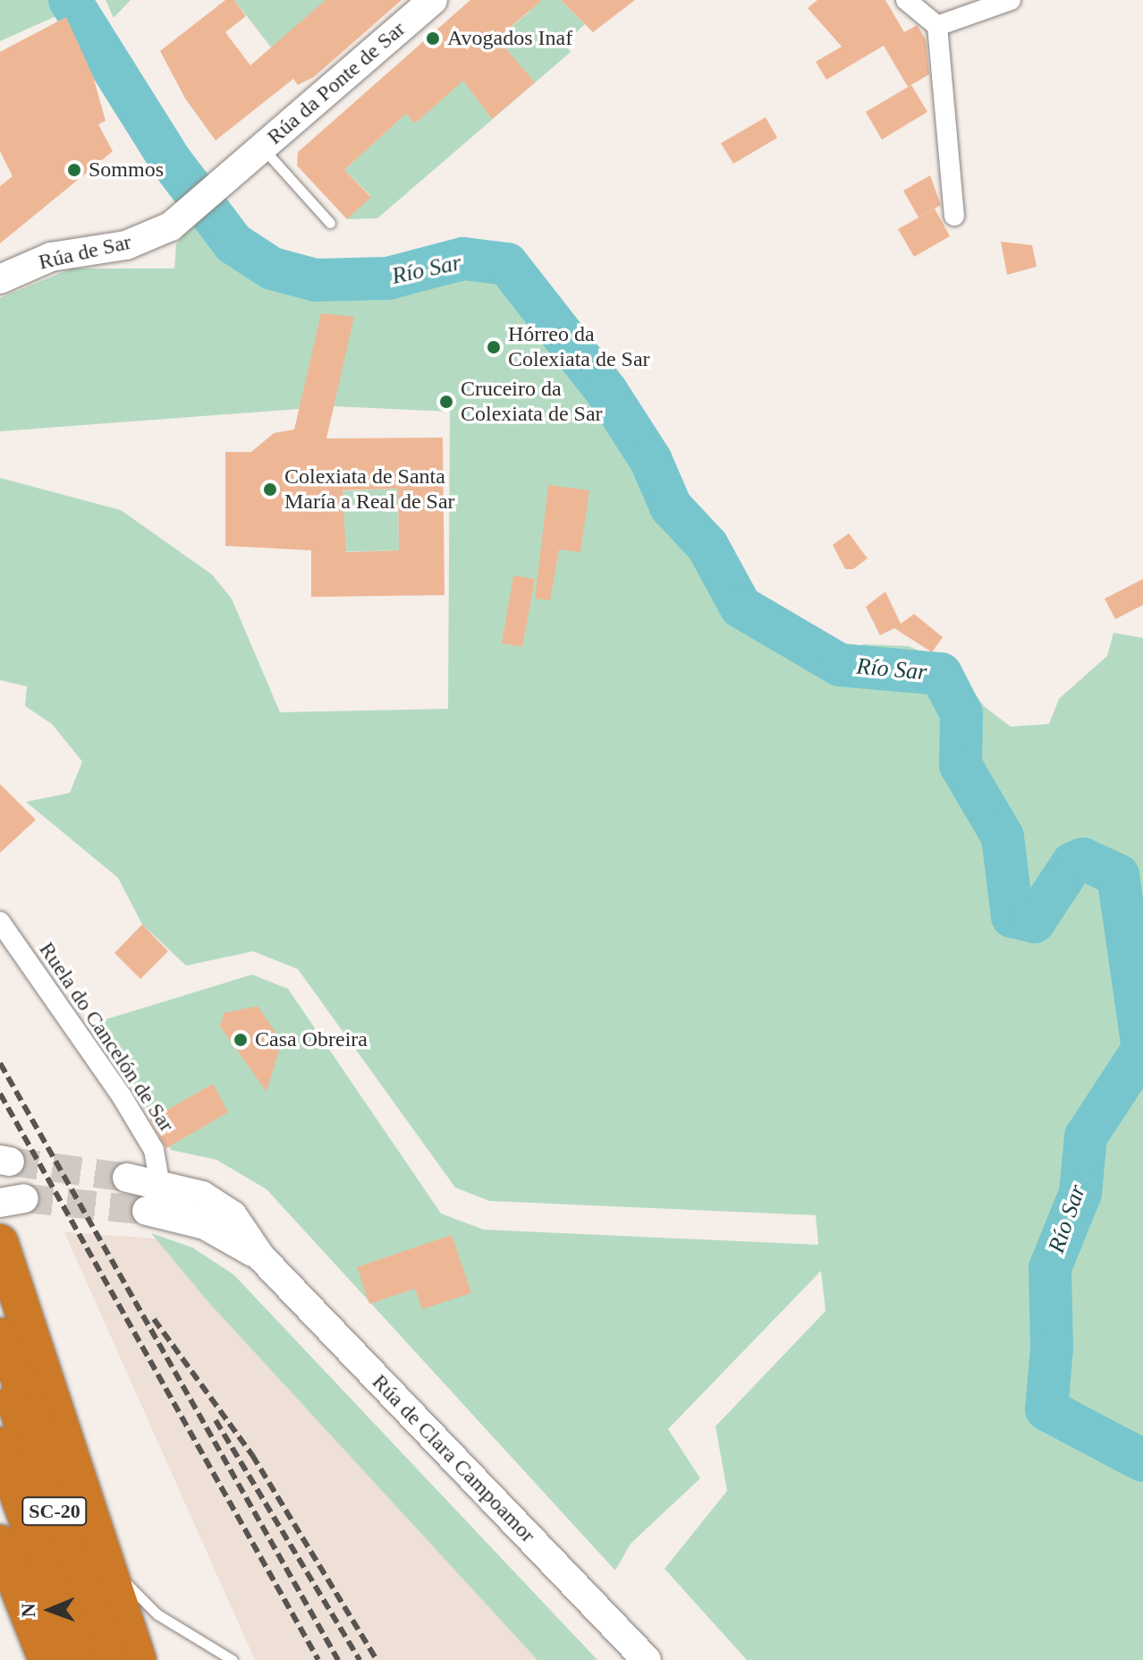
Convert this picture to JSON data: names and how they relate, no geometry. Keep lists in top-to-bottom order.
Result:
{
  "streets": {
    "highway": ["SC-20"],
    "main road": ["Rúa da Ponte de Sar", "Rúa de Sar", "Rúa de Clara Campoamor"],
    "street": ["Ruela do Cancelón de Sar"]
  },
  "crossings": [
    ["Rúa da Ponte de Sar", "Rúa de Sar"],
    ["Ruela do Cancelón de Sar", "Rúa de Clara Campoamor"]
  ],
  "water": ["Río Sar"],
  "places": [
    "Avogados Inaf",
    "Sommos",
    "Hórreo da Colexiata de Sar",
    "Cruceiro da Colexiata de Sar",
    "Colexiata de Santa María a Real de Sar",
    "Casa Obreira"
  ],
  "north": "left"
}
